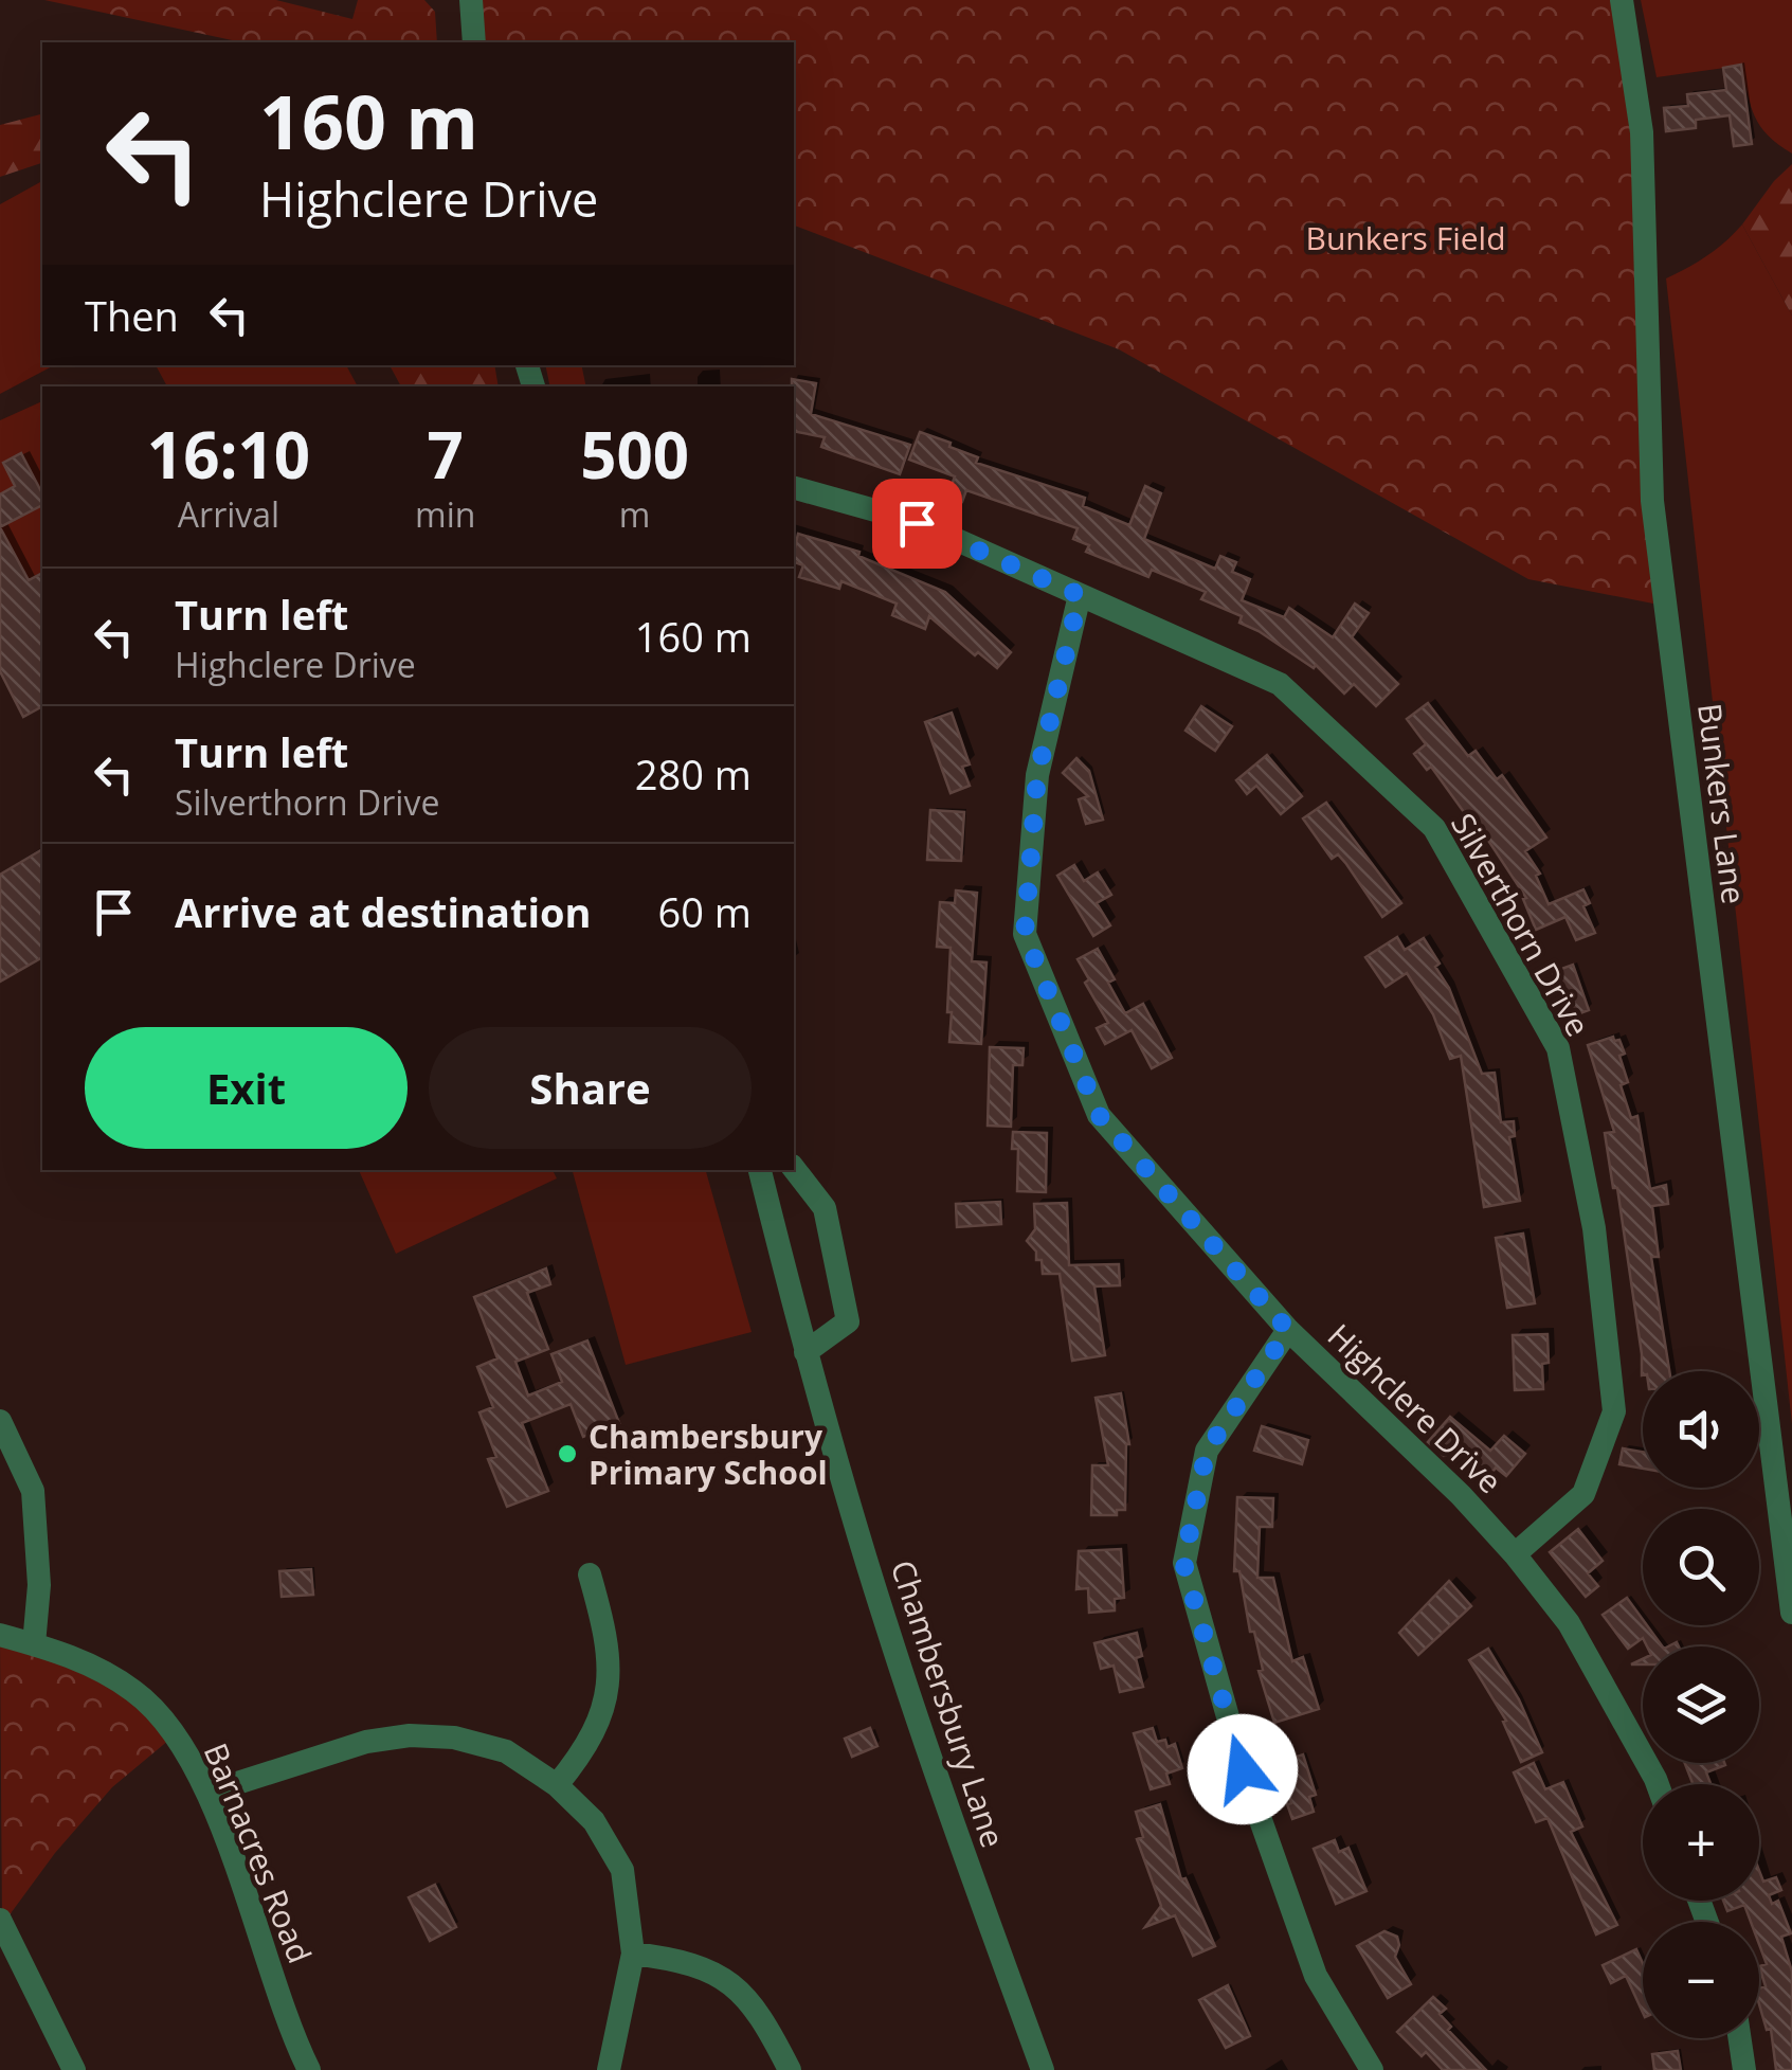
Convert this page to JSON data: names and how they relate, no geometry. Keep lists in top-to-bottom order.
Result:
{
  "streets": {
    "street": [
      "Bunkers Lane",
      "Silverthorn Drive",
      "Highclere Drive",
      "Chambersbury Lane",
      "Barnacres Road"
    ]
  },
  "crossings": [
    ["Silverthorn Drive", "Highclere Drive"]
  ],
  "parks": ["Bunkers Field"],
  "places": ["Chambersbury Primary School"],
  "page": {
    "turn": ["160 m", "Highclere Drive"],
    "then": "Then",
    "eta": [
      "16:10",
      "Arrival",
      "7",
      "min",
      "500",
      "m"
    ],
    "list": [
      {
        "name": "Turn left",
        "note": "Highclere Drive",
        "value": "160 m"
      },
      {
        "name": "Turn left",
        "note": "Silverthorn Drive",
        "value": "280 m"
      },
      {
        "name": "Arrive at destination",
        "value": "60 m"
      }
    ],
    "buttons": ["Exit", "Share"],
    "map_buttons": ["+", "−"]
  }
}
